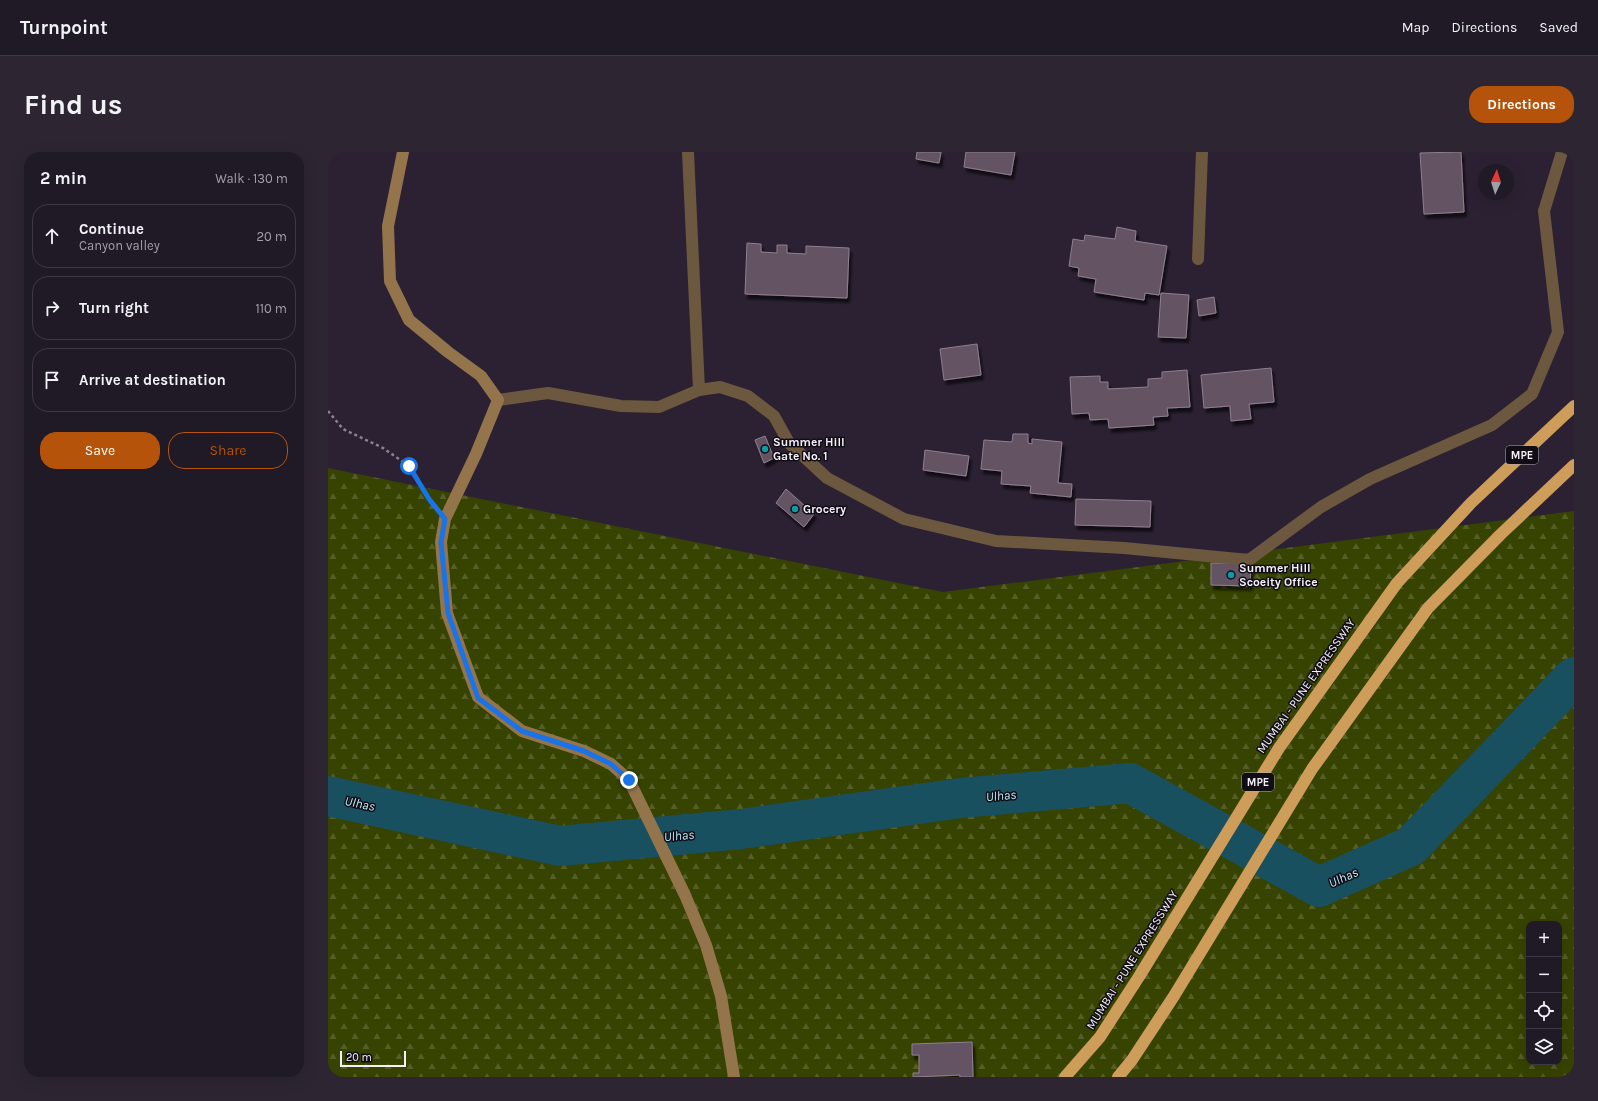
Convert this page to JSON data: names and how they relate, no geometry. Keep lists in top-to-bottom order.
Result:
{
  "streets": {
    "highway": ["MPE", "MUMBAI - PUNE EXPRESSWAY"]
  },
  "water": ["Ulhas"],
  "places": ["Summer Hill Gate No. 1", "Grocery", "Summer Hill Scoeity Office"],
  "scale_bar": "20 m",
  "north": "top",
  "page": {
    "header": "Turnpoint",
    "nav": ["Map", "Directions", "Saved"],
    "buttons": [
      "Directions",
      ["Save", "Share"]
    ],
    "title": "Find us",
    "heading": ["2 min", "Walk · 130 m"],
    "list": [
      ["Continue", "Canyon valley", "20 m"],
      ["Turn right", "110 m"],
      "Arrive at destination"
    ],
    "map_buttons": ["+", "−"],
    "scale": "20 m"
  }
}
